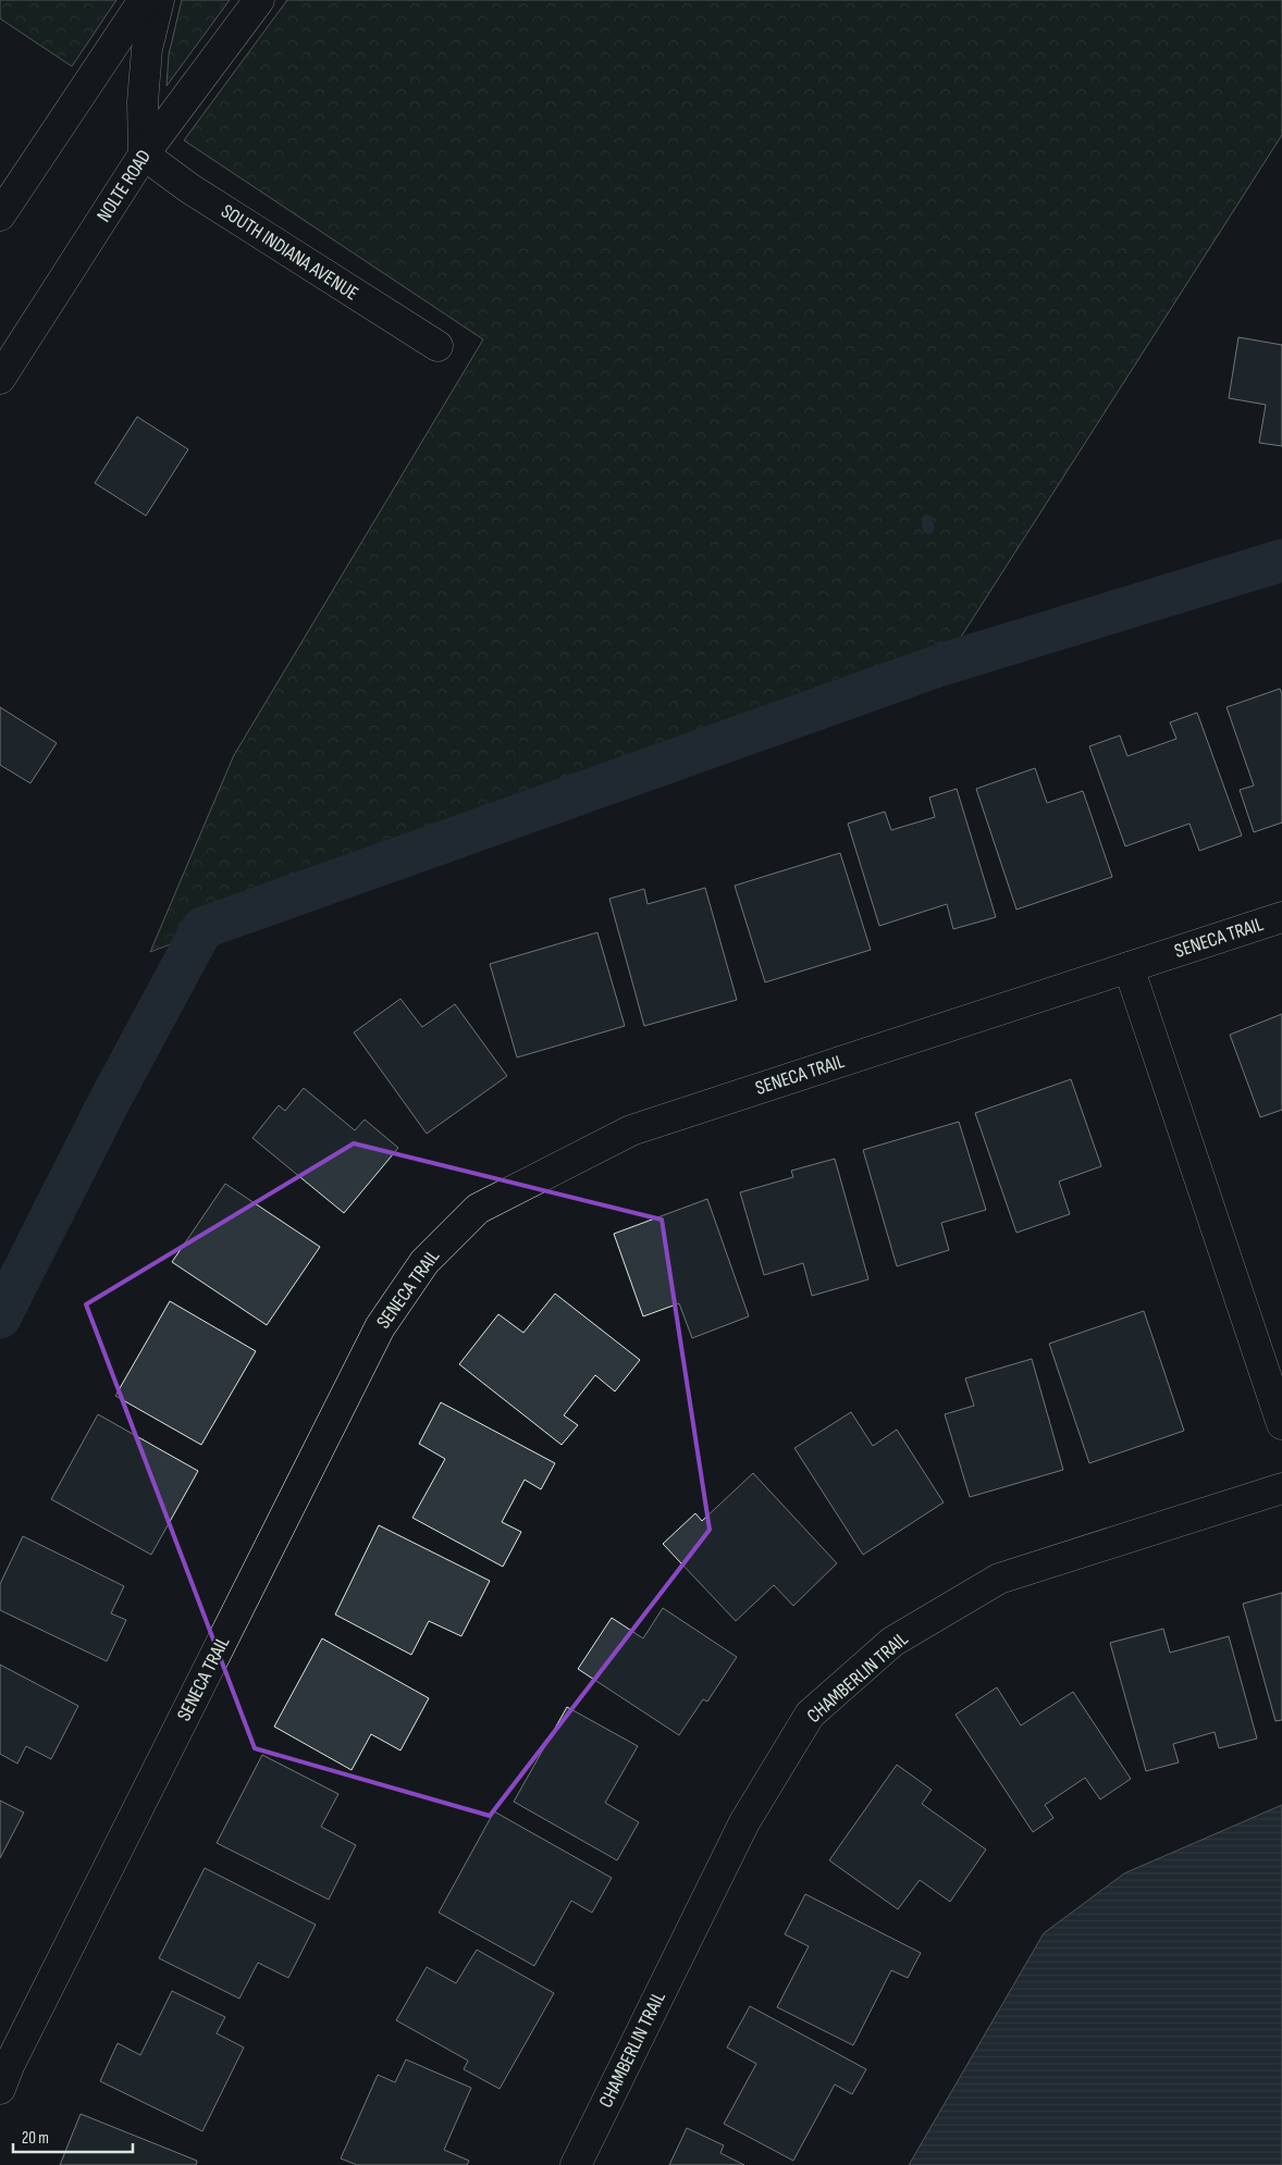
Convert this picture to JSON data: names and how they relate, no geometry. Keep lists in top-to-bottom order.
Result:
{
  "streets": {
    "street": [
      "NOLTE ROAD",
      "SOUTH INDIANA AVENUE",
      "SENECA TRAIL",
      "CHAMBERLIN TRAIL"
    ]
  },
  "crossings": [
    ["NOLTE ROAD", "SOUTH INDIANA AVENUE"]
  ],
  "scale_bar": "20 m"
}
